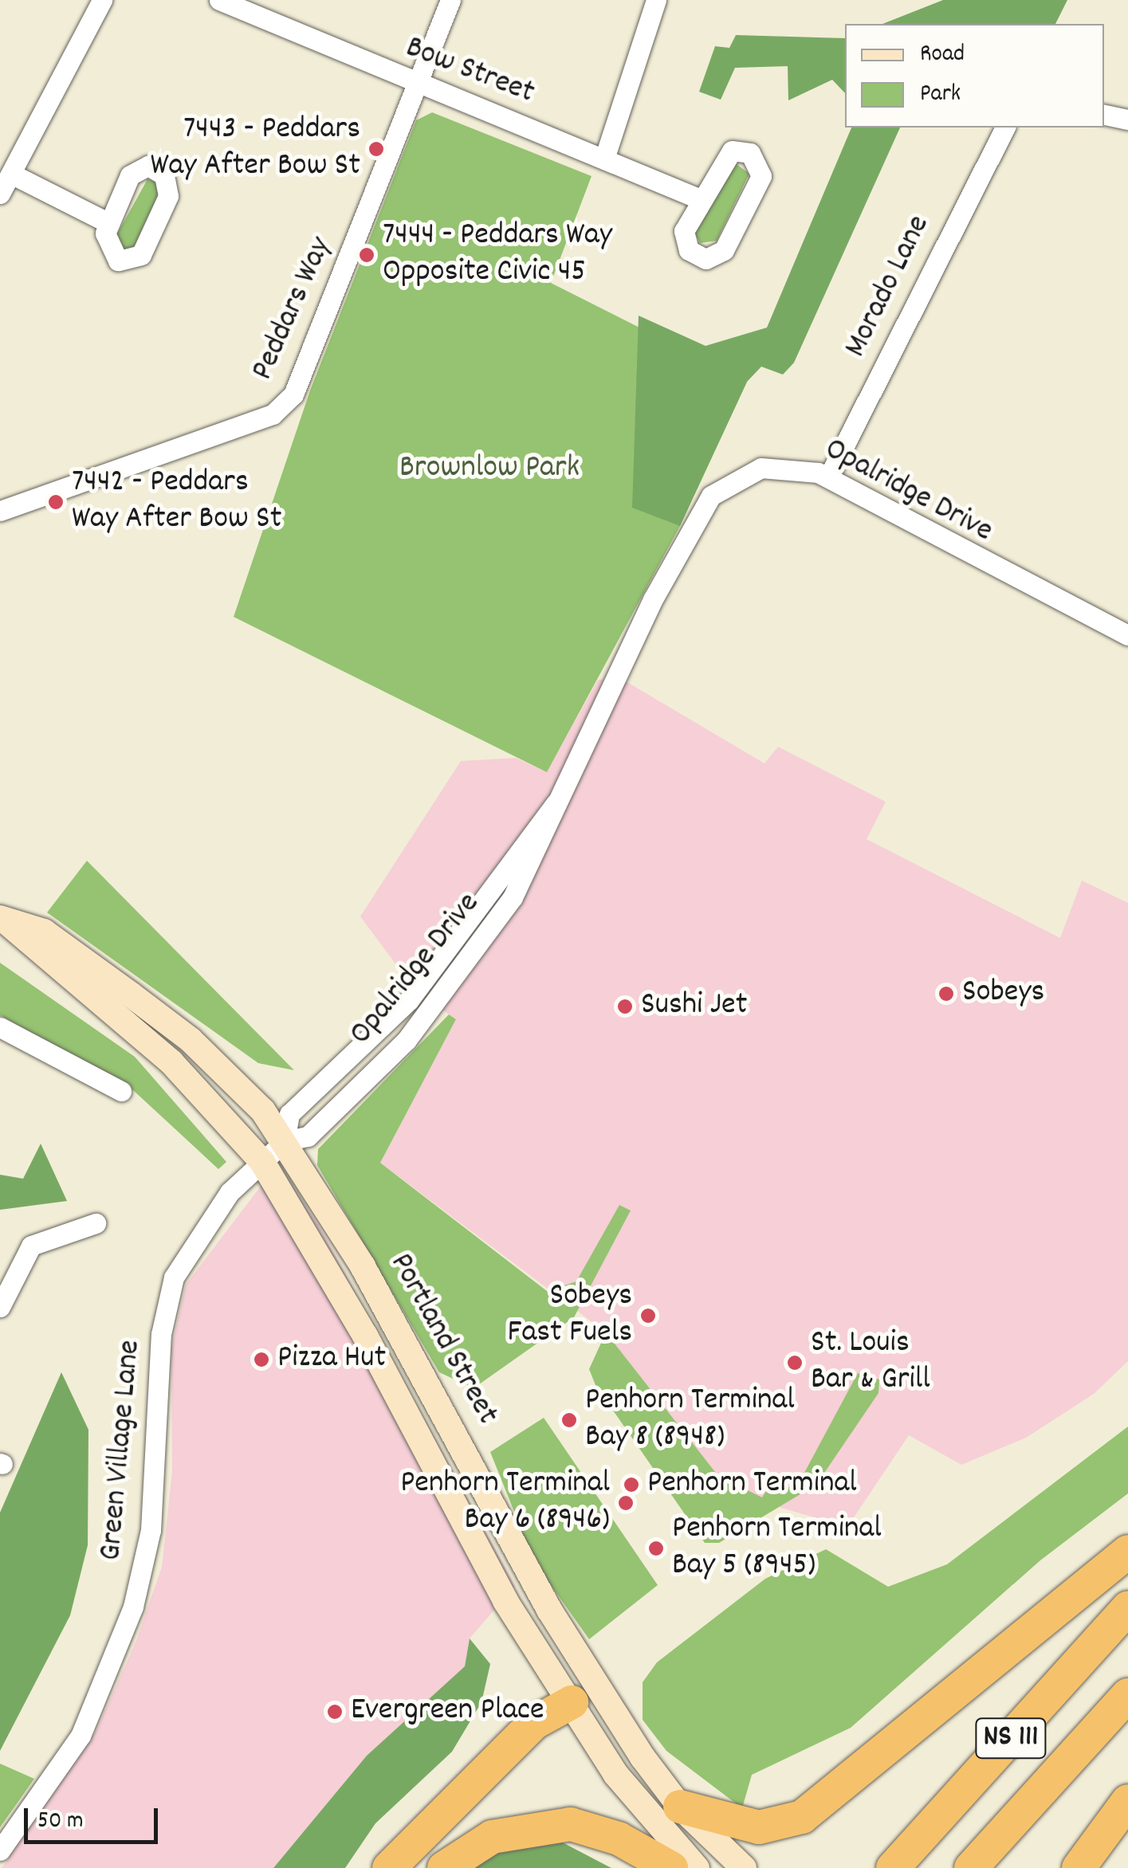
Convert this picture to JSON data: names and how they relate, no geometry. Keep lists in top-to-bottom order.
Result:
{
  "streets": {
    "highway": ["NS 111"],
    "main road": ["Portland Street"],
    "street": [
      "Bow Street",
      "Morado Lane",
      "Peddars Way",
      "Opalridge Drive",
      "Green Village Lane"
    ]
  },
  "crossings": [
    ["Bow Street", "Peddars Way"],
    ["Morado Lane", "Opalridge Drive"],
    ["Opalridge Drive", "Portland Street"],
    ["Opalridge Drive", "Green Village Lane"],
    ["Portland Street", "Green Village Lane"]
  ],
  "parks": ["Brownlow Park"],
  "places": [
    "7443 - Peddars Way After Bow St",
    "7444 - Peddars Way Opposite Civic 45",
    "7442 - Peddars Way After Bow St",
    "Sobeys",
    "Sushi Jet",
    "Sobeys Fast Fuels",
    "Pizza Hut",
    "St. Louis Bar & Grill",
    "Penhorn Terminal Bay 8 (8948)",
    "Penhorn Terminal",
    "Penhorn Terminal Bay 6 (8946)",
    "Penhorn Terminal Bay 5 (8945)",
    "Evergreen Place"
  ],
  "legend": ["Road", "Park"],
  "scale_bar": "50 m"
}
